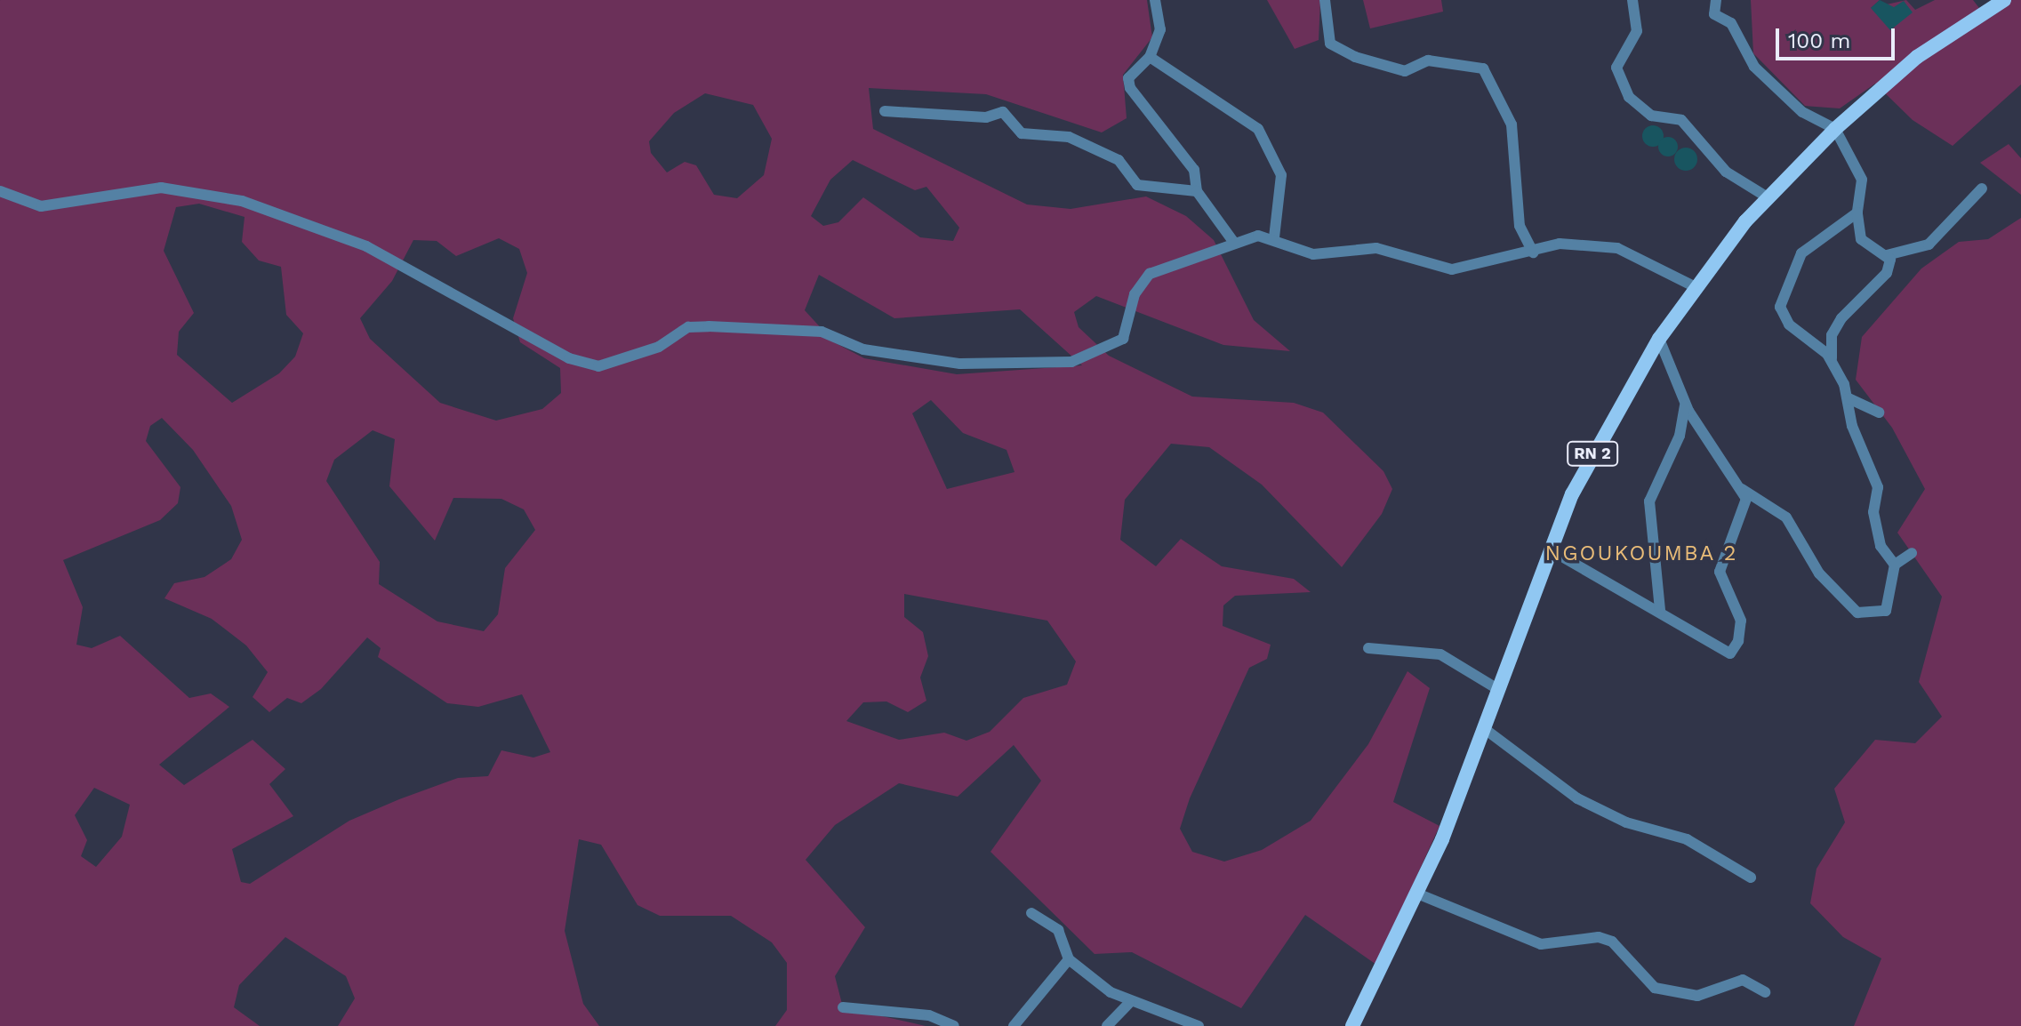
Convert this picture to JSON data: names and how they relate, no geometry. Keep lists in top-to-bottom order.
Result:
{
  "streets": {
    "main road": ["RN 2"]
  },
  "districts": ["NGOUKOUMBA 2"],
  "scale_bar": "100 m"
}
